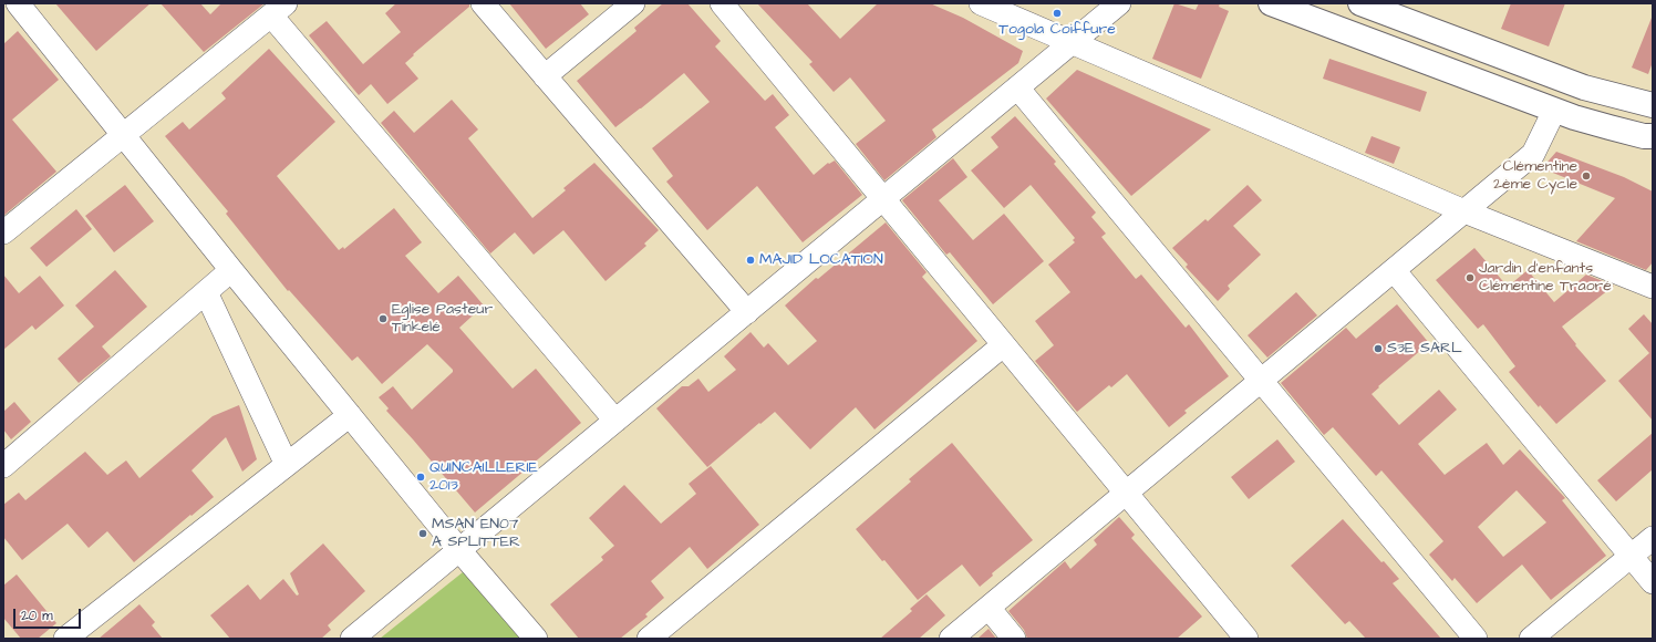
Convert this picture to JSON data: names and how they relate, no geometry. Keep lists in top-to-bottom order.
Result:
{
  "places": [
    "Togola Coiffure",
    "Clémentine 2ème Cycle",
    "MAJID LOCATION",
    "Jardin d'enfants Clémentine Traoré",
    "Eglise Pasteur Tinkelé",
    "S3E SARL",
    "QUINCAILLERIE 2013",
    "MSAN EN07 A SPLITTER"
  ],
  "scale_bar": "20 m"
}
